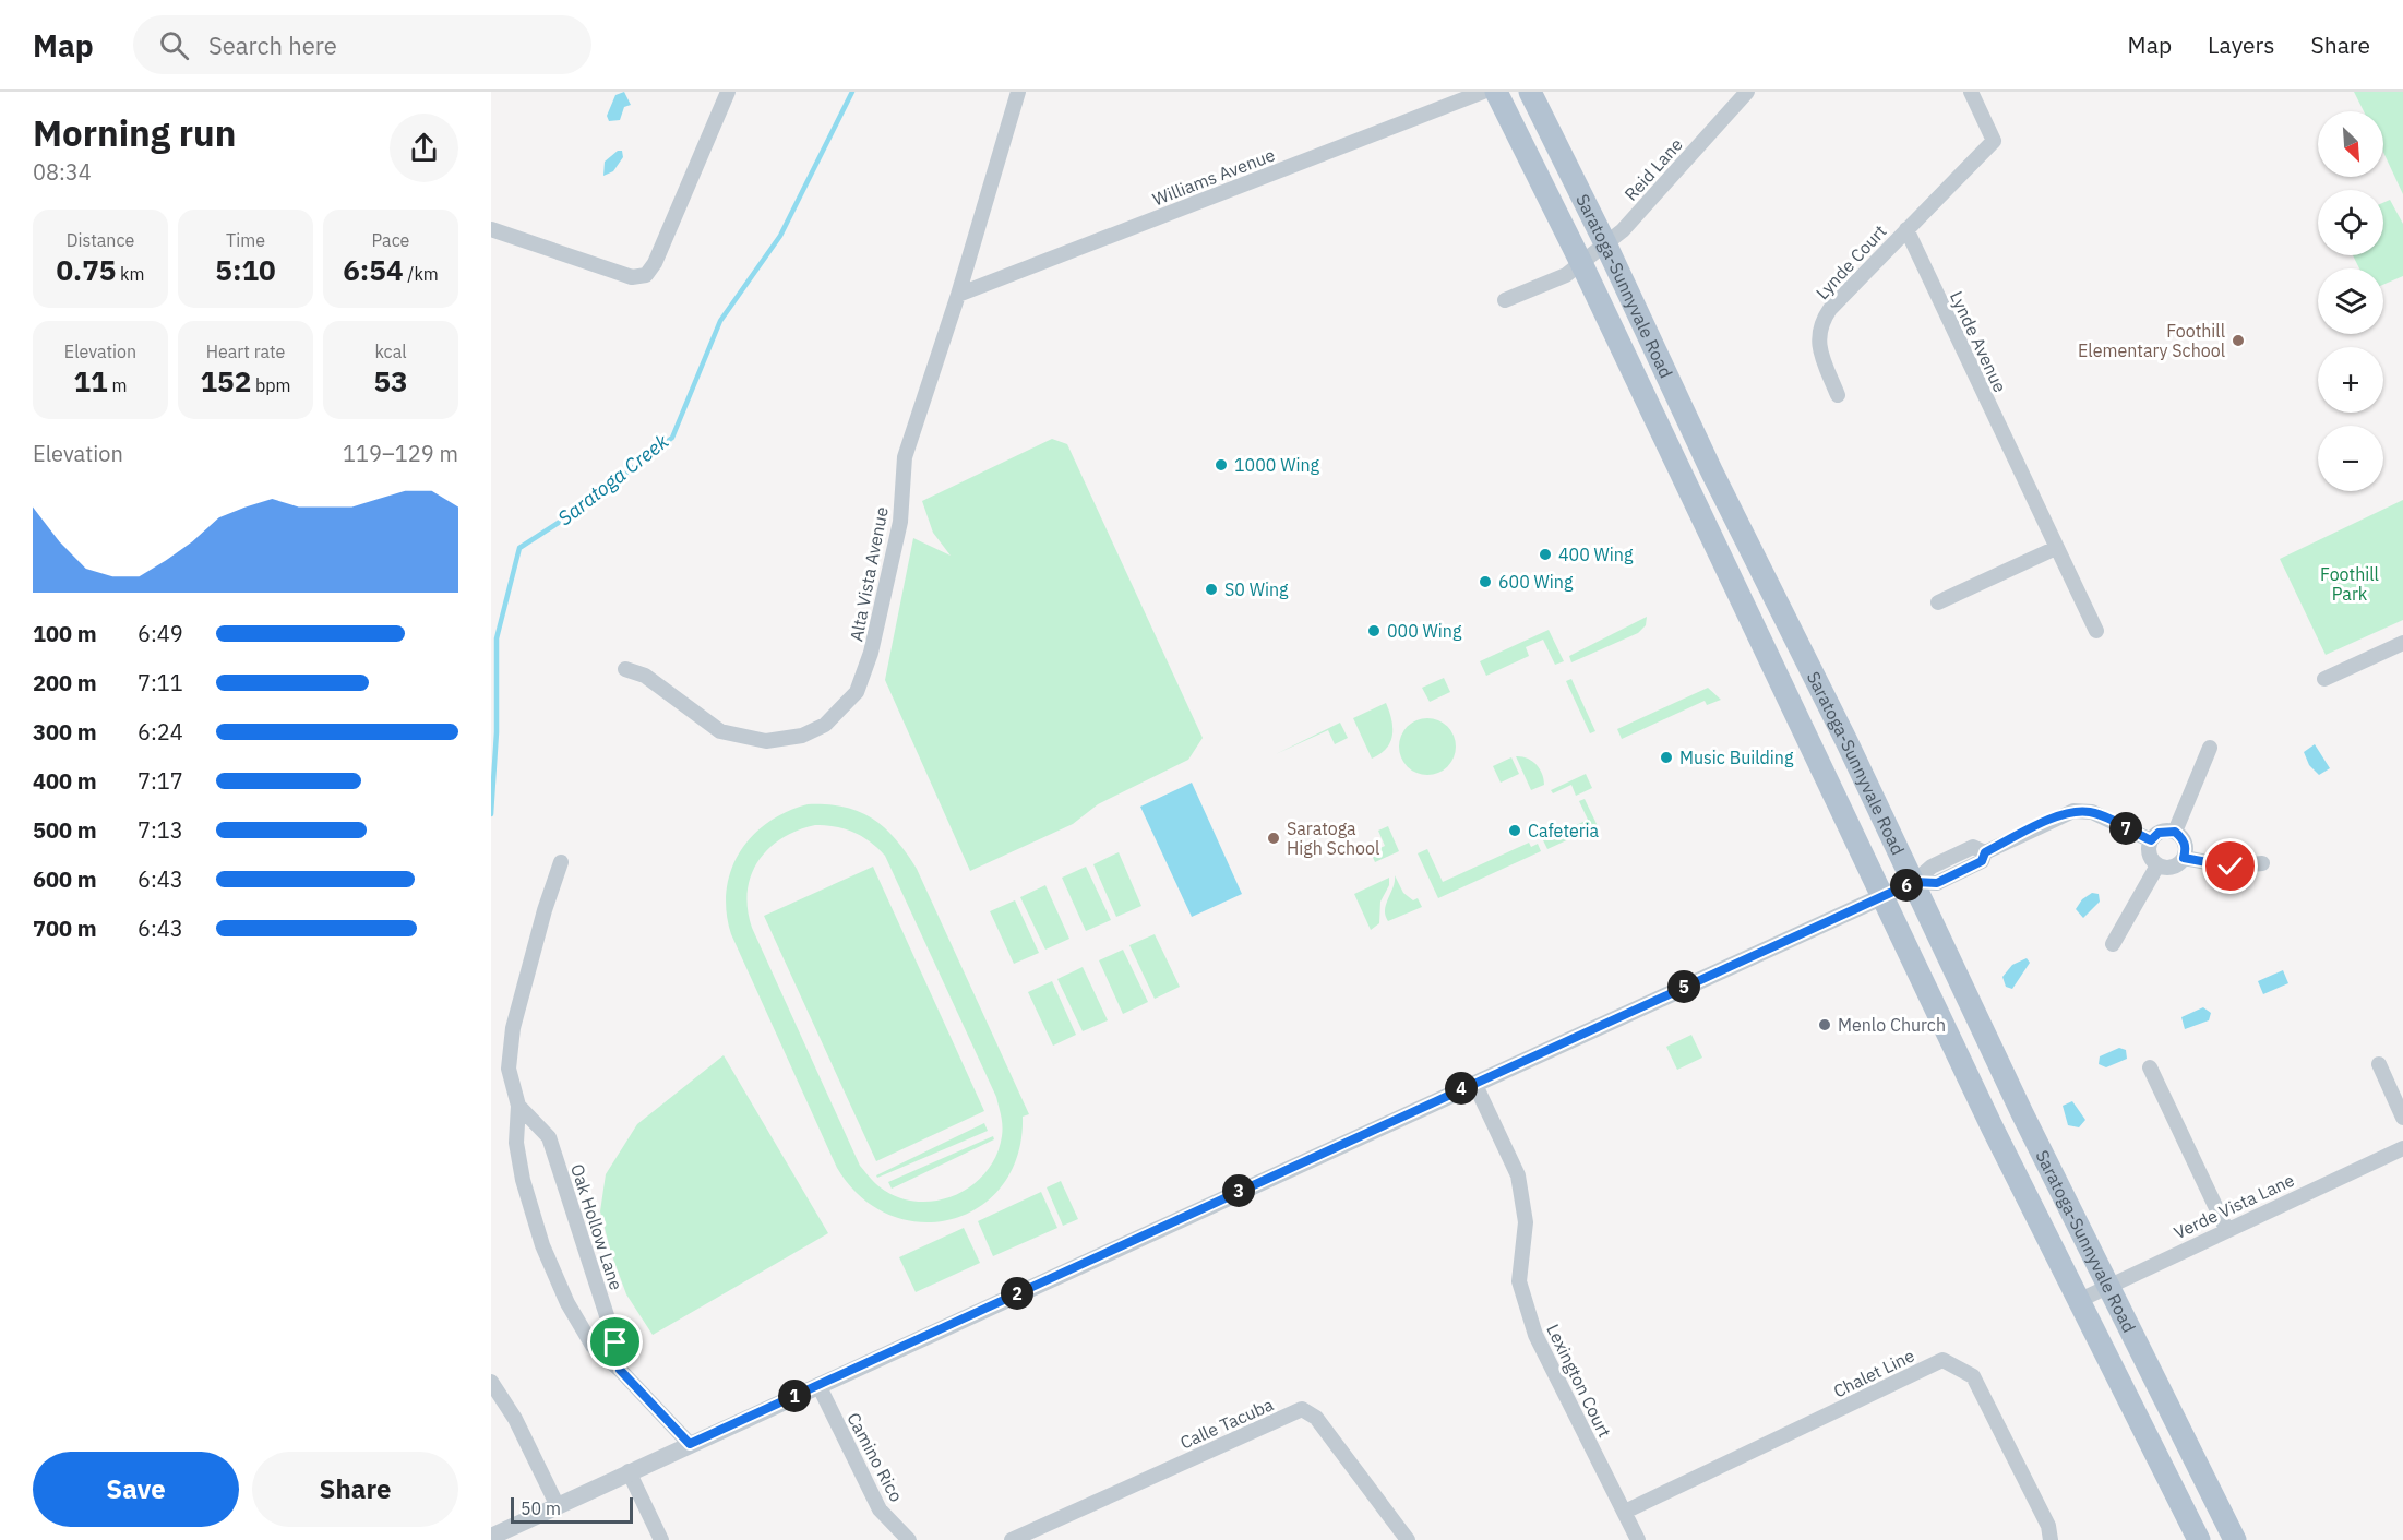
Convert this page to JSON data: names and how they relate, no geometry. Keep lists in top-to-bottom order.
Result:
{
  "streets": {
    "main road": ["Saratoga-Sunnyvale Road"],
    "street": [
      "Reid Lane",
      "Williams Avenue",
      "Lynde Court",
      "Lynde Avenue",
      "Alta Vista Avenue",
      "Verde Vista Lane",
      "Oak Hollow Lane",
      "Chalet Line",
      "Lexington Court",
      "Calle Tacuba",
      "Camino Rico"
    ]
  },
  "crossings": [
    ["Reid Lane", "Saratoga-Sunnyvale Road"],
    ["Williams Avenue", "Alta Vista Avenue"],
    ["Lynde Court", "Lynde Avenue"],
    ["Saratoga-Sunnyvale Road", "Verde Vista Lane"],
    ["Chalet Line", "Lexington Court"]
  ],
  "water": ["Saratoga Creek"],
  "parks": ["Foothill Park"],
  "places": [
    "Foothill Elementary School",
    "1000 Wing",
    "400 Wing",
    "600 Wing",
    "S0 Wing",
    "000 Wing",
    "Music Building",
    "Cafeteria",
    "Saratoga High School",
    "Menlo Church"
  ],
  "scale_bar": "50 m",
  "north": "bottom right",
  "page": {
    "header": "Map",
    "search": "Search here",
    "nav": ["Map", "Layers", "Share"],
    "heading": ["Morning run", "08:34"],
    "map_buttons": ["+", "−"],
    "stats": [
      ["Distance", "0.75 km"],
      ["Time", "5:10"],
      ["Pace", "6:54 /km"],
      ["Elevation", "11 m"],
      ["Heart rate", "152 bpm"],
      ["kcal", "53"]
    ],
    "chart": ["Elevation", "119–129 m"],
    "list": [
      {
        "name": "100 m",
        "note": "6:49"
      },
      {
        "name": "200 m",
        "note": "7:11"
      },
      {
        "name": "300 m",
        "note": "6:24"
      },
      {
        "name": "400 m",
        "note": "7:17"
      },
      {
        "name": "500 m",
        "note": "7:13"
      },
      {
        "name": "600 m",
        "note": "6:43"
      },
      {
        "name": "700 m",
        "note": "6:43"
      }
    ],
    "pins": [
      "7",
      "6",
      "5",
      "4",
      "3",
      "2",
      "1"
    ],
    "buttons": ["Save", "Share"],
    "scale": "50 m"
  }
}
